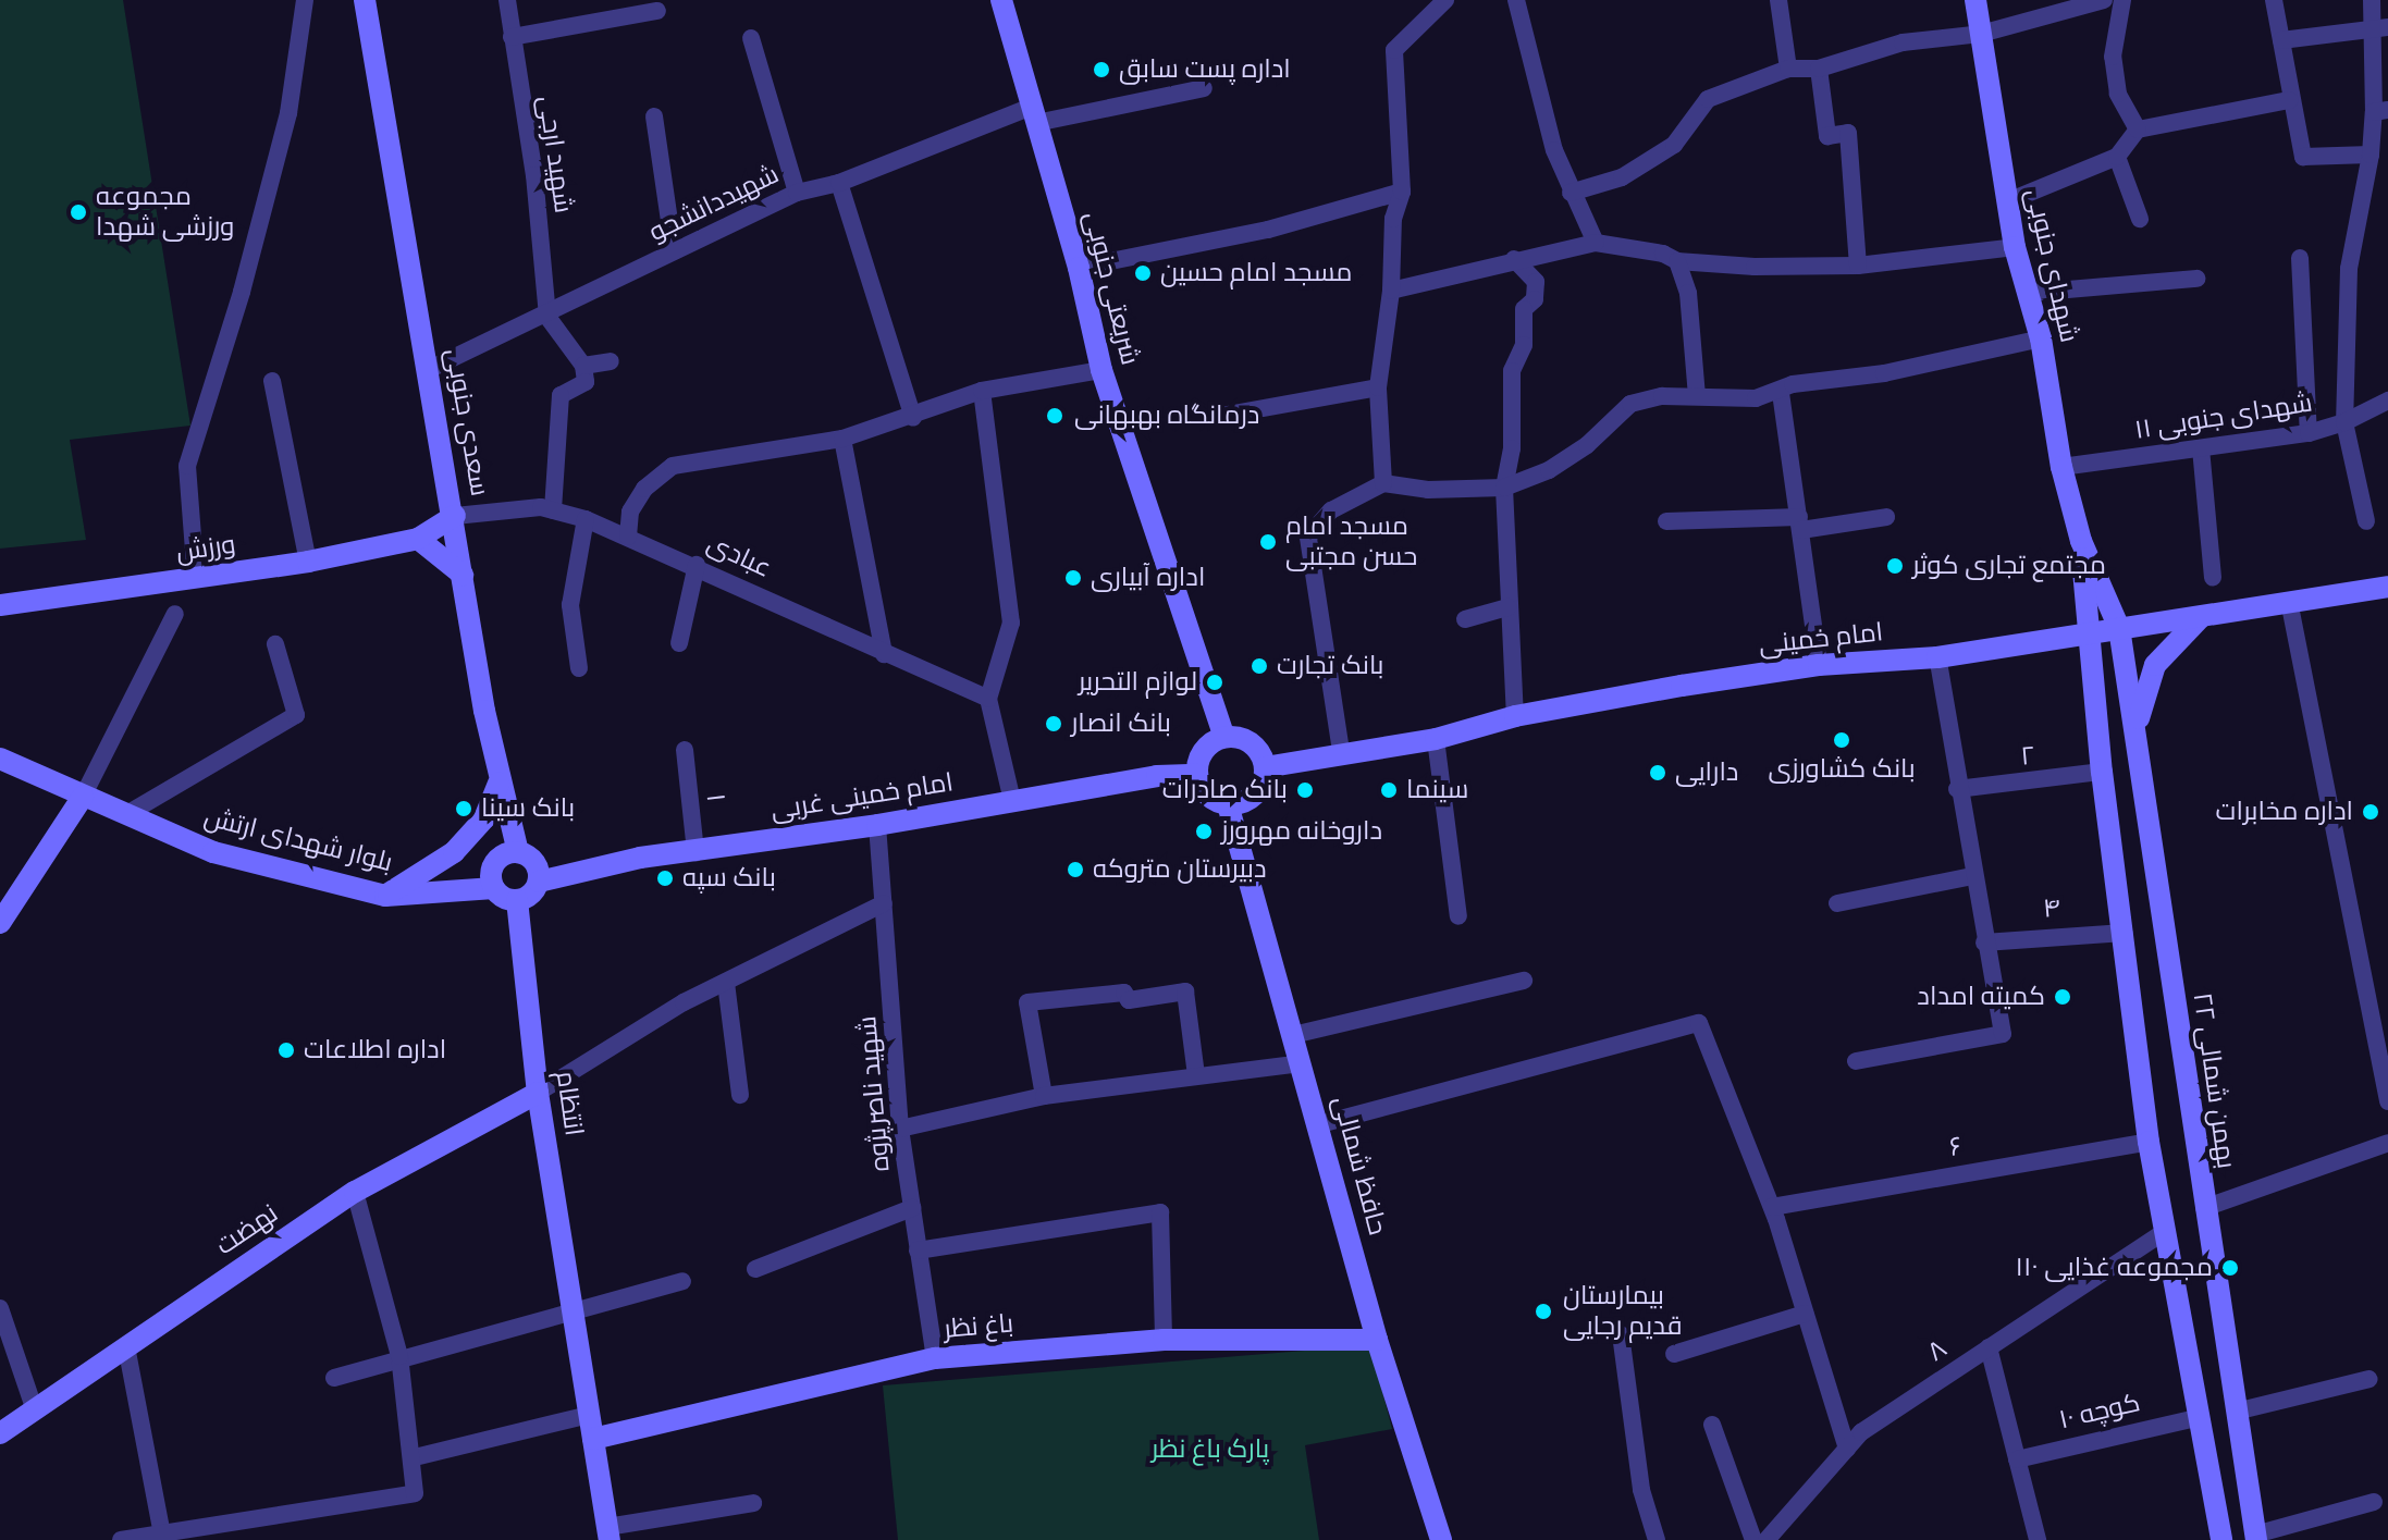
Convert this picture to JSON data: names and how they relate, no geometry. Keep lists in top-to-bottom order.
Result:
{
  "streets": {
    "main road": [
      "شهدای جنوبی",
      "شریعتی جنوبی",
      "سعدی جنوبی",
      "ورزش",
      "امام خمینی",
      "امام خمینی غربی",
      "بلوار شهدای ارتش",
      "۲۲ بهمن شمالی",
      "انتظام",
      "حافظ شمالی",
      "نهضت",
      "باغ نظر"
    ],
    "street": [
      "شهید ارجی",
      "شهیددانشجو",
      "۱۱ شهدای جنوبی",
      "عبادی",
      "۲",
      "۱",
      "۴",
      "شهید ناصرپژوه",
      "۶",
      "۸",
      "کوچه ۱۰"
    ]
  },
  "crossings": [
    ["شهید ارجی", "شهیددانشجو"],
    ["شهیددانشجو", "شریعتی جنوبی"],
    ["شهیددانشجو", "سعدی جنوبی"],
    ["شهدای جنوبی", "۱۱ شهدای جنوبی"],
    ["شهدای جنوبی", "امام خمینی"],
    ["شهدای جنوبی", "۲۲ بهمن شمالی"],
    ["شریعتی جنوبی", "امام خمینی"],
    ["شریعتی جنوبی", "امام خمینی غربی"],
    ["شریعتی جنوبی", "حافظ شمالی"],
    ["سعدی جنوبی", "ورزش"],
    ["سعدی جنوبی", "عبادی"],
    ["سعدی جنوبی", "امام خمینی غربی"],
    ["سعدی جنوبی", "بلوار شهدای ارتش"],
    ["سعدی جنوبی", "انتظام"],
    ["ورزش", "عبادی"],
    ["امام خمینی", "امام خمینی غربی"],
    ["امام خمینی", "۲۲ بهمن شمالی"],
    ["امام خمینی", "حافظ شمالی"],
    ["امام خمینی غربی", "۱"],
    ["امام خمینی غربی", "بلوار شهدای ارتش"],
    ["امام خمینی غربی", "شهید ناصرپژوه"],
    ["امام خمینی غربی", "انتظام"],
    ["امام خمینی غربی", "حافظ شمالی"],
    ["بلوار شهدای ارتش", "انتظام"],
    ["شهید ناصرپژوه", "باغ نظر"],
    ["انتظام", "نهضت"],
    ["انتظام", "باغ نظر"],
    ["حافظ شمالی", "باغ نظر"]
  ],
  "parks": ["پارک باغ نظر"],
  "places": [
    "اداره پست سابق",
    "مجموعه ورزشی شهدا",
    "مسجد امام حسین",
    "درمانگاه بهبهانی",
    "مسجد امام حسن مجتبی",
    "مجتمع تجاری کوثر",
    "اداره آبیاری",
    "بانک تجارت",
    "لوازم التحریر",
    "بانک انصار",
    "بانک کشاورزی",
    "دارایی",
    "بانک صادرات",
    "سینما",
    "بانک سینا",
    "اداره مخابرات",
    "داروخانه مهرورز",
    "دبیرستان متروکه",
    "بانک سپه",
    "کمیته امداد",
    "اداره اطلاعات",
    "مجموعه غذایی ۱۱۰",
    "بیمارستان قدیم رجایی"
  ]
}
